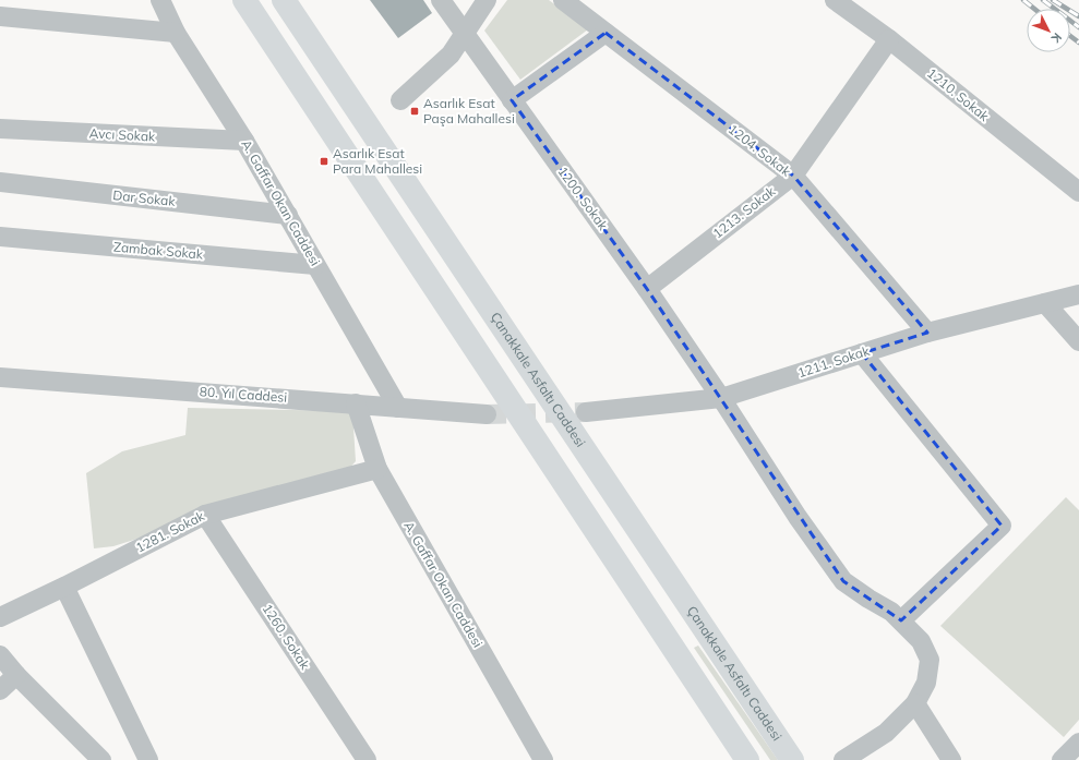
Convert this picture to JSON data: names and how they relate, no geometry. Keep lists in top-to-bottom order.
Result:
{
  "streets": {
    "highway": ["Çanakkale Asfaltı Caddesi"],
    "street": [
      "1210. Sokak",
      "Avcı Sokak",
      "1204. Sokak",
      "Dar Sokak",
      "1200. Sokak",
      "A. Gaffar Okan Caddesi",
      "1213. Sokak",
      "Zambak Sokak",
      "1211. Sokak",
      "80. Yıl Caddesi",
      "1281. Sokak",
      "1260. Sokak"
    ]
  },
  "crossings": [
    ["1210. Sokak", "1213. Sokak"],
    ["Avcı Sokak", "A. Gaffar Okan Caddesi"],
    ["1204. Sokak", "1213. Sokak"],
    ["1204. Sokak", "1211. Sokak"],
    ["Dar Sokak", "A. Gaffar Okan Caddesi"],
    ["1200. Sokak", "1213. Sokak"],
    ["1200. Sokak", "1211. Sokak"],
    ["A. Gaffar Okan Caddesi", "Zambak Sokak"],
    ["A. Gaffar Okan Caddesi", "80. Yıl Caddesi"],
    ["A. Gaffar Okan Caddesi", "1281. Sokak"],
    ["1281. Sokak", "1260. Sokak"]
  ],
  "places": {
    "transit": ["Asarlık Esat Paşa Mahallesi", "Asarlık Esat Para Mahallesi"]
  },
  "north": "bottom right"
}
